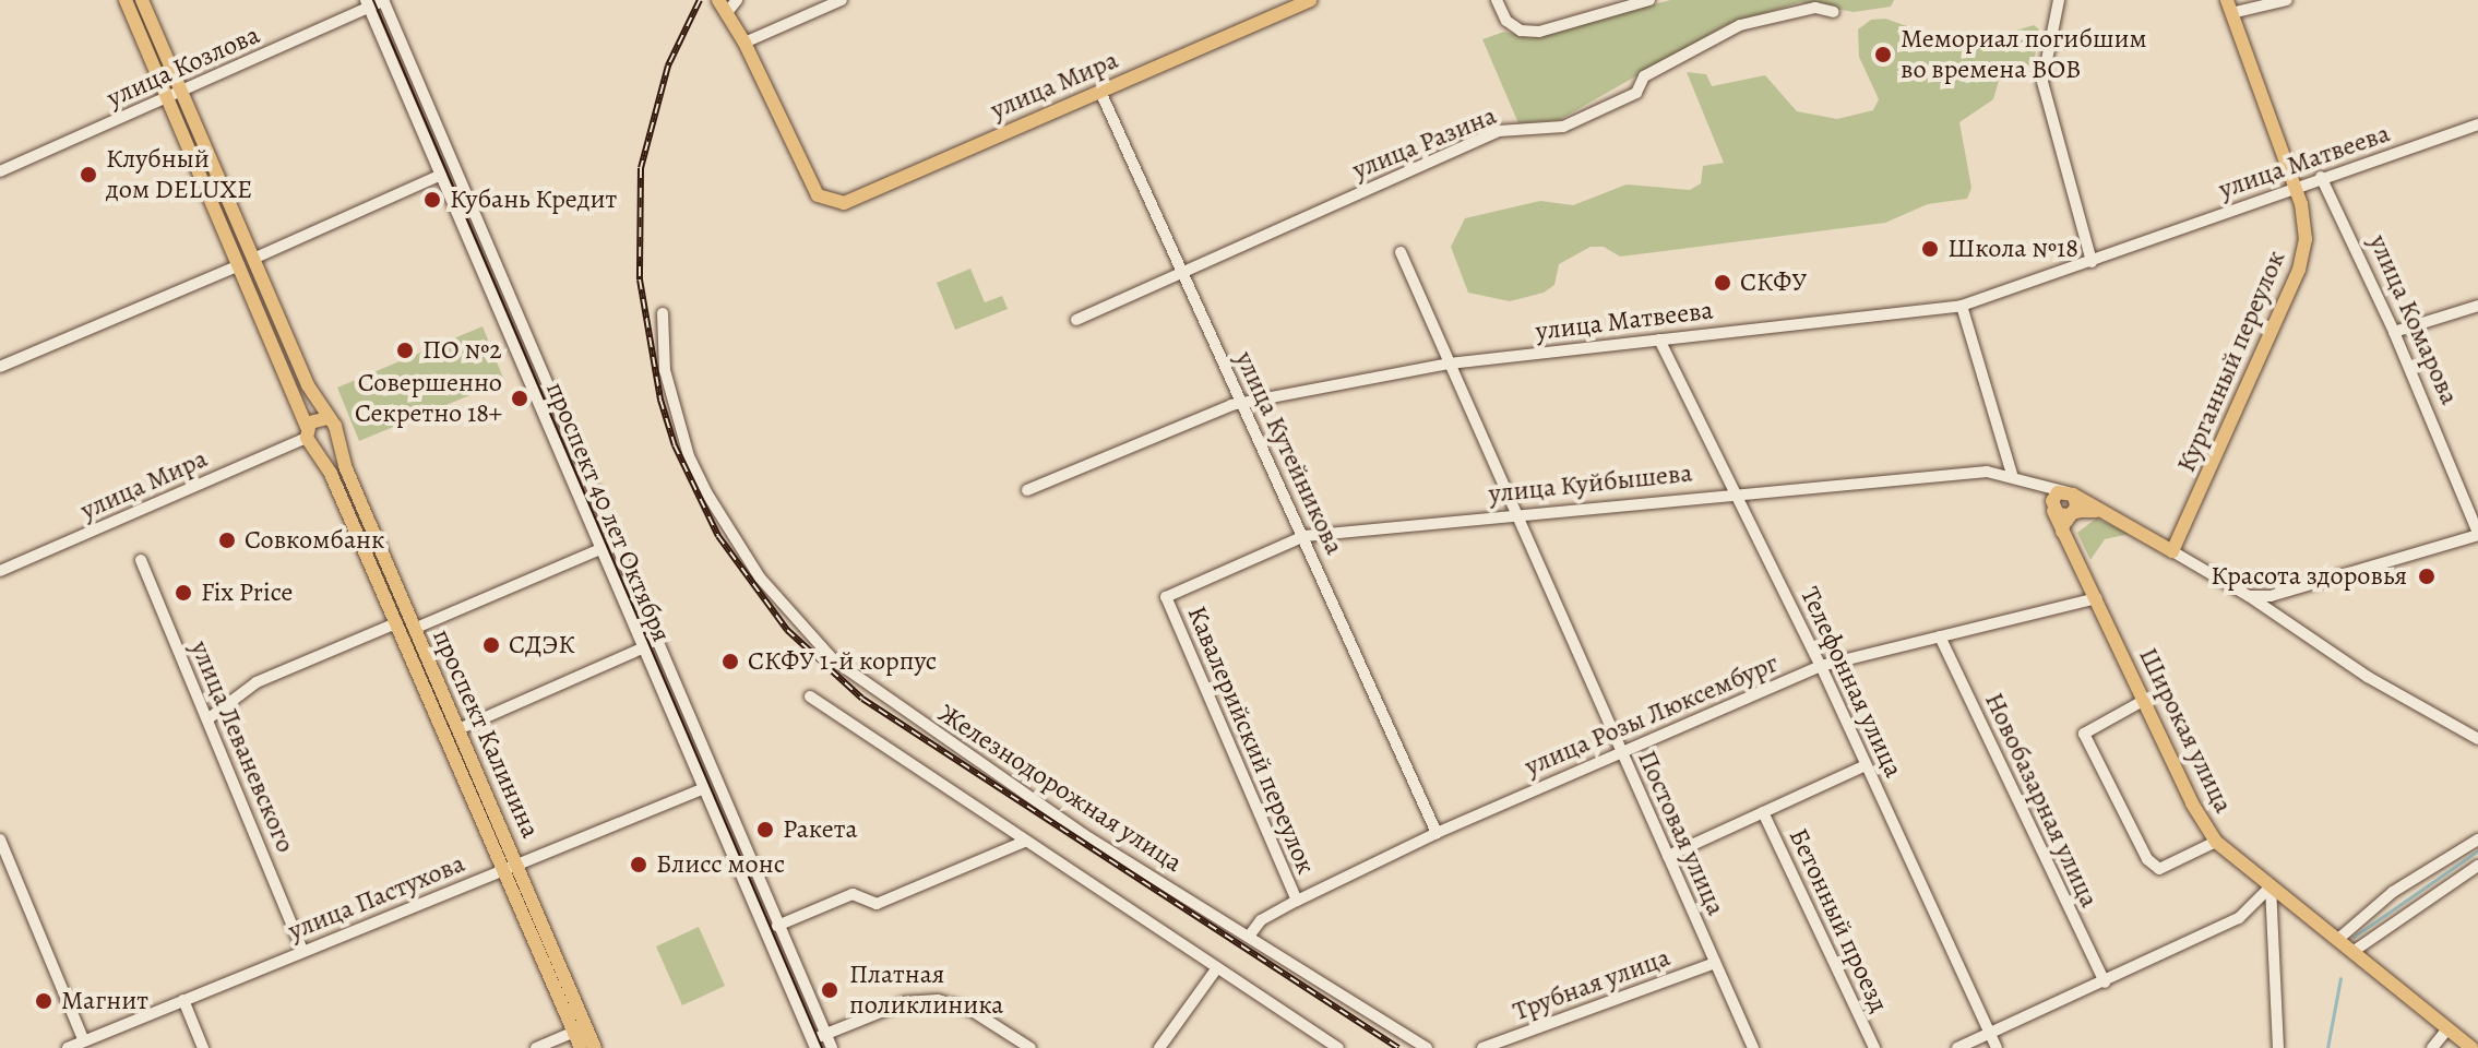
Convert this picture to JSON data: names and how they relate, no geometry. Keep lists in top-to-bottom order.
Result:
{
  "streets": {
    "main road": [
      "улица Мира",
      "Курганный переулок",
      "улица Куйбышева",
      "Широкая улица",
      "проспект Калинина"
    ],
    "street": [
      "улица Козлова",
      "улица Разина",
      "улица Матвеева",
      "улица Комарова",
      "улица Кутейникова",
      "проспект 40 лет Октября",
      "Телефонная улица",
      "улица Розы Люксембург",
      "Кавалерийский переулок",
      "улица Леваневского",
      "Железнодорожная улица",
      "Новобазарная улица",
      "Постовая улица",
      "улица Пастухова",
      "Бетонный проезд",
      "Трубная улица"
    ]
  },
  "crossings": [
    ["улица Козлова", "проспект 40 лет Октября"],
    ["улица Козлова", "проспект Калинина"],
    ["улица Мира", "улица Кутейникова"],
    ["улица Мира", "проспект Калинина"],
    ["улица Разина", "улица Кутейникова"],
    ["улица Матвеева", "улица Комарова"],
    ["улица Матвеева", "Курганный переулок"],
    ["улица Матвеева", "улица Кутейникова"],
    ["улица Матвеева", "Телефонная улица"],
    ["улица Матвеева", "Постовая улица"],
    ["Курганный переулок", "улица Куйбышева"],
    ["улица Кутейникова", "улица Куйбышева"],
    ["улица Кутейникова", "улица Розы Люксембург"],
    ["улица Куйбышева", "Телефонная улица"],
    ["улица Куйбышева", "Широкая улица"],
    ["улица Куйбышева", "Кавалерийский переулок"],
    ["улица Куйбышева", "Постовая улица"],
    ["проспект 40 лет Октября", "улица Пастухова"],
    ["Телефонная улица", "улица Розы Люксембург"],
    ["улица Розы Люксембург", "Широкая улица"],
    ["улица Розы Люксембург", "Кавалерийский переулок"],
    ["улица Розы Люксембург", "Железнодорожная улица"],
    ["улица Розы Люксембург", "Новобазарная улица"],
    ["улица Розы Люксембург", "Постовая улица"],
    ["проспект Калинина", "улица Пастухова"],
    ["улица Леваневского", "улица Пастухова"],
    ["Постовая улица", "Трубная улица"]
  ],
  "places": [
    "Мемориал погибшим во времена ВОВ",
    "Клубный дом DELUXE",
    "Кубань Кредит",
    "Школа №18",
    "СКФУ",
    "ПО №2",
    "Совершенно Секретно 18+",
    "Совкомбанк",
    "Красота здоровья",
    "Fix Price",
    "СДЭК",
    "СКФУ 1-й корпус",
    "Ракета",
    "Блисс монс",
    "Платная поликлиника",
    "Магнит"
  ]
}
